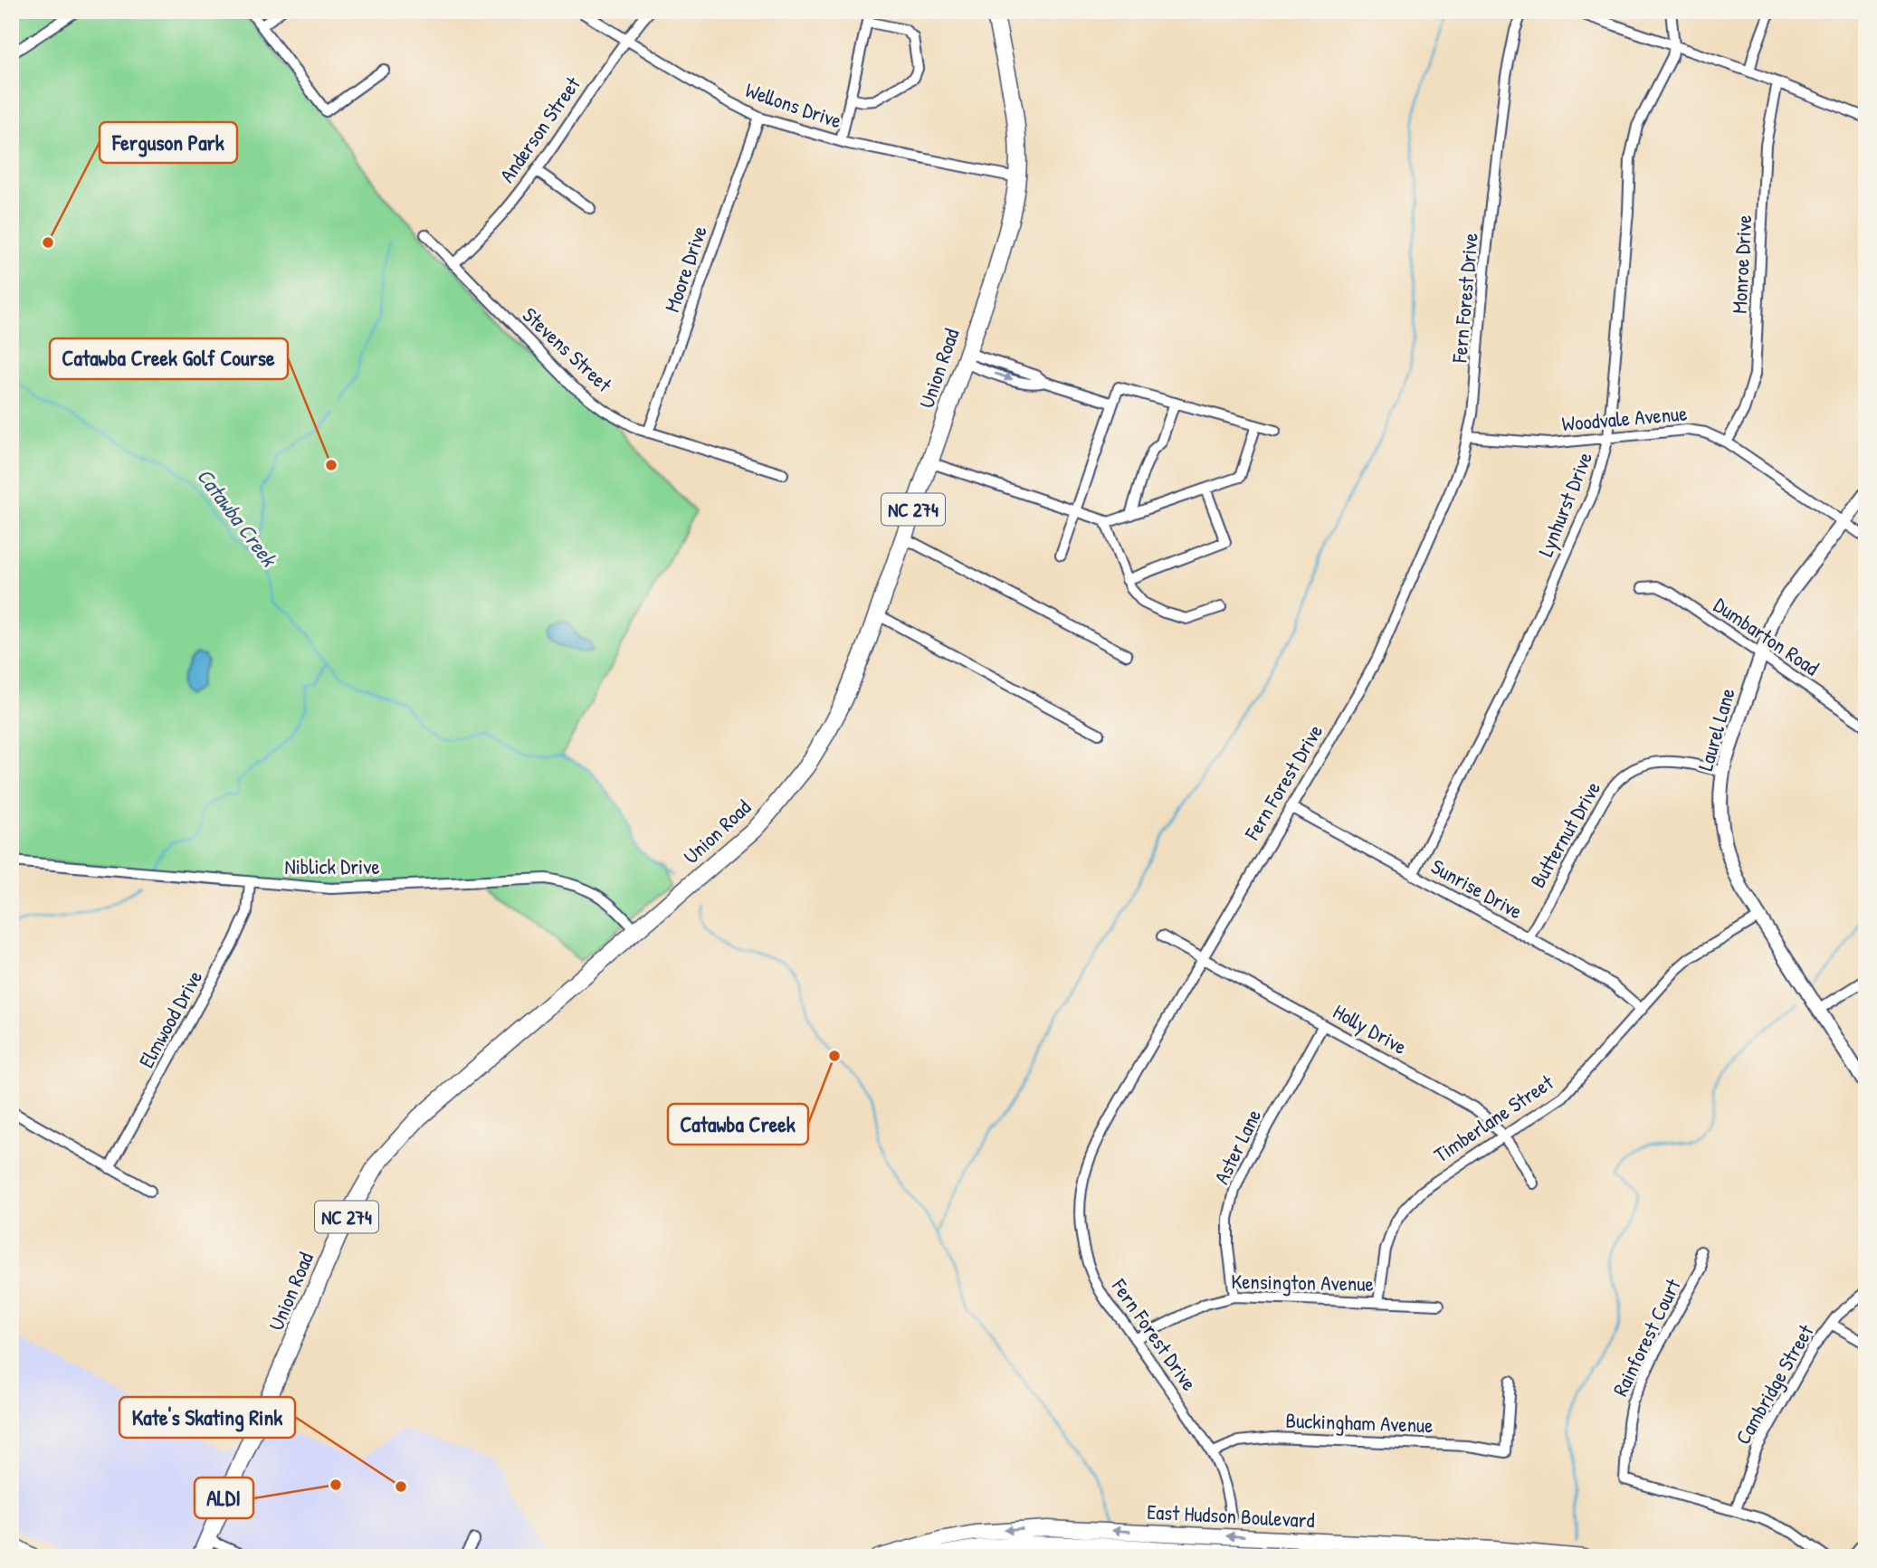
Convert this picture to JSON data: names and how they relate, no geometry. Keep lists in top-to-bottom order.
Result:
{
  "streets": {
    "main road": ["Union Road", "NC 274", "East Hudson Boulevard"],
    "street": [
      "Wellons Drive",
      "Anderson Street",
      "Monroe Drive",
      "Moore Drive",
      "Fern Forest Drive",
      "Stevens Street",
      "Woodvale Avenue",
      "Lynhurst Drive",
      "Dumbarton Road",
      "Laurel Lane",
      "Butternut Drive",
      "Niblick Drive",
      "Sunrise Drive",
      "Elmwood Drive",
      "Holly Drive",
      "Timberlane Street",
      "Aster Lane",
      "Kensington Avenue",
      "Rainforest Court",
      "Cambridge Street",
      "Buckingham Avenue"
    ]
  },
  "crossings": [
    ["Wellons Drive", "Anderson Street"],
    ["Wellons Drive", "Moore Drive"],
    ["Wellons Drive", "Union Road"],
    ["Anderson Street", "Stevens Street"],
    ["Monroe Drive", "Woodvale Avenue"],
    ["Moore Drive", "Stevens Street"],
    ["Fern Forest Drive", "Woodvale Avenue"],
    ["Fern Forest Drive", "Sunrise Drive"],
    ["Fern Forest Drive", "Holly Drive"],
    ["Fern Forest Drive", "Kensington Avenue"],
    ["Fern Forest Drive", "Buckingham Avenue"],
    ["Union Road", "Niblick Drive"],
    ["Woodvale Avenue", "Lynhurst Drive"],
    ["Woodvale Avenue", "Laurel Lane"],
    ["Lynhurst Drive", "Sunrise Drive"],
    ["Dumbarton Road", "Laurel Lane"],
    ["Laurel Lane", "Butternut Drive"],
    ["Laurel Lane", "Timberlane Street"],
    ["Butternut Drive", "Sunrise Drive"],
    ["Niblick Drive", "Elmwood Drive"],
    ["Sunrise Drive", "Timberlane Street"],
    ["Holly Drive", "Timberlane Street"],
    ["Holly Drive", "Aster Lane"],
    ["Timberlane Street", "Kensington Avenue"],
    ["Aster Lane", "Kensington Avenue"],
    ["Rainforest Court", "Cambridge Street"]
  ],
  "water": ["Catawba Creek"],
  "places": [
    "Ferguson Park",
    "Catawba Creek Golf Course",
    "Catawba Creek",
    "ALDI",
    "Kate's Skating Rink"
  ]
}
